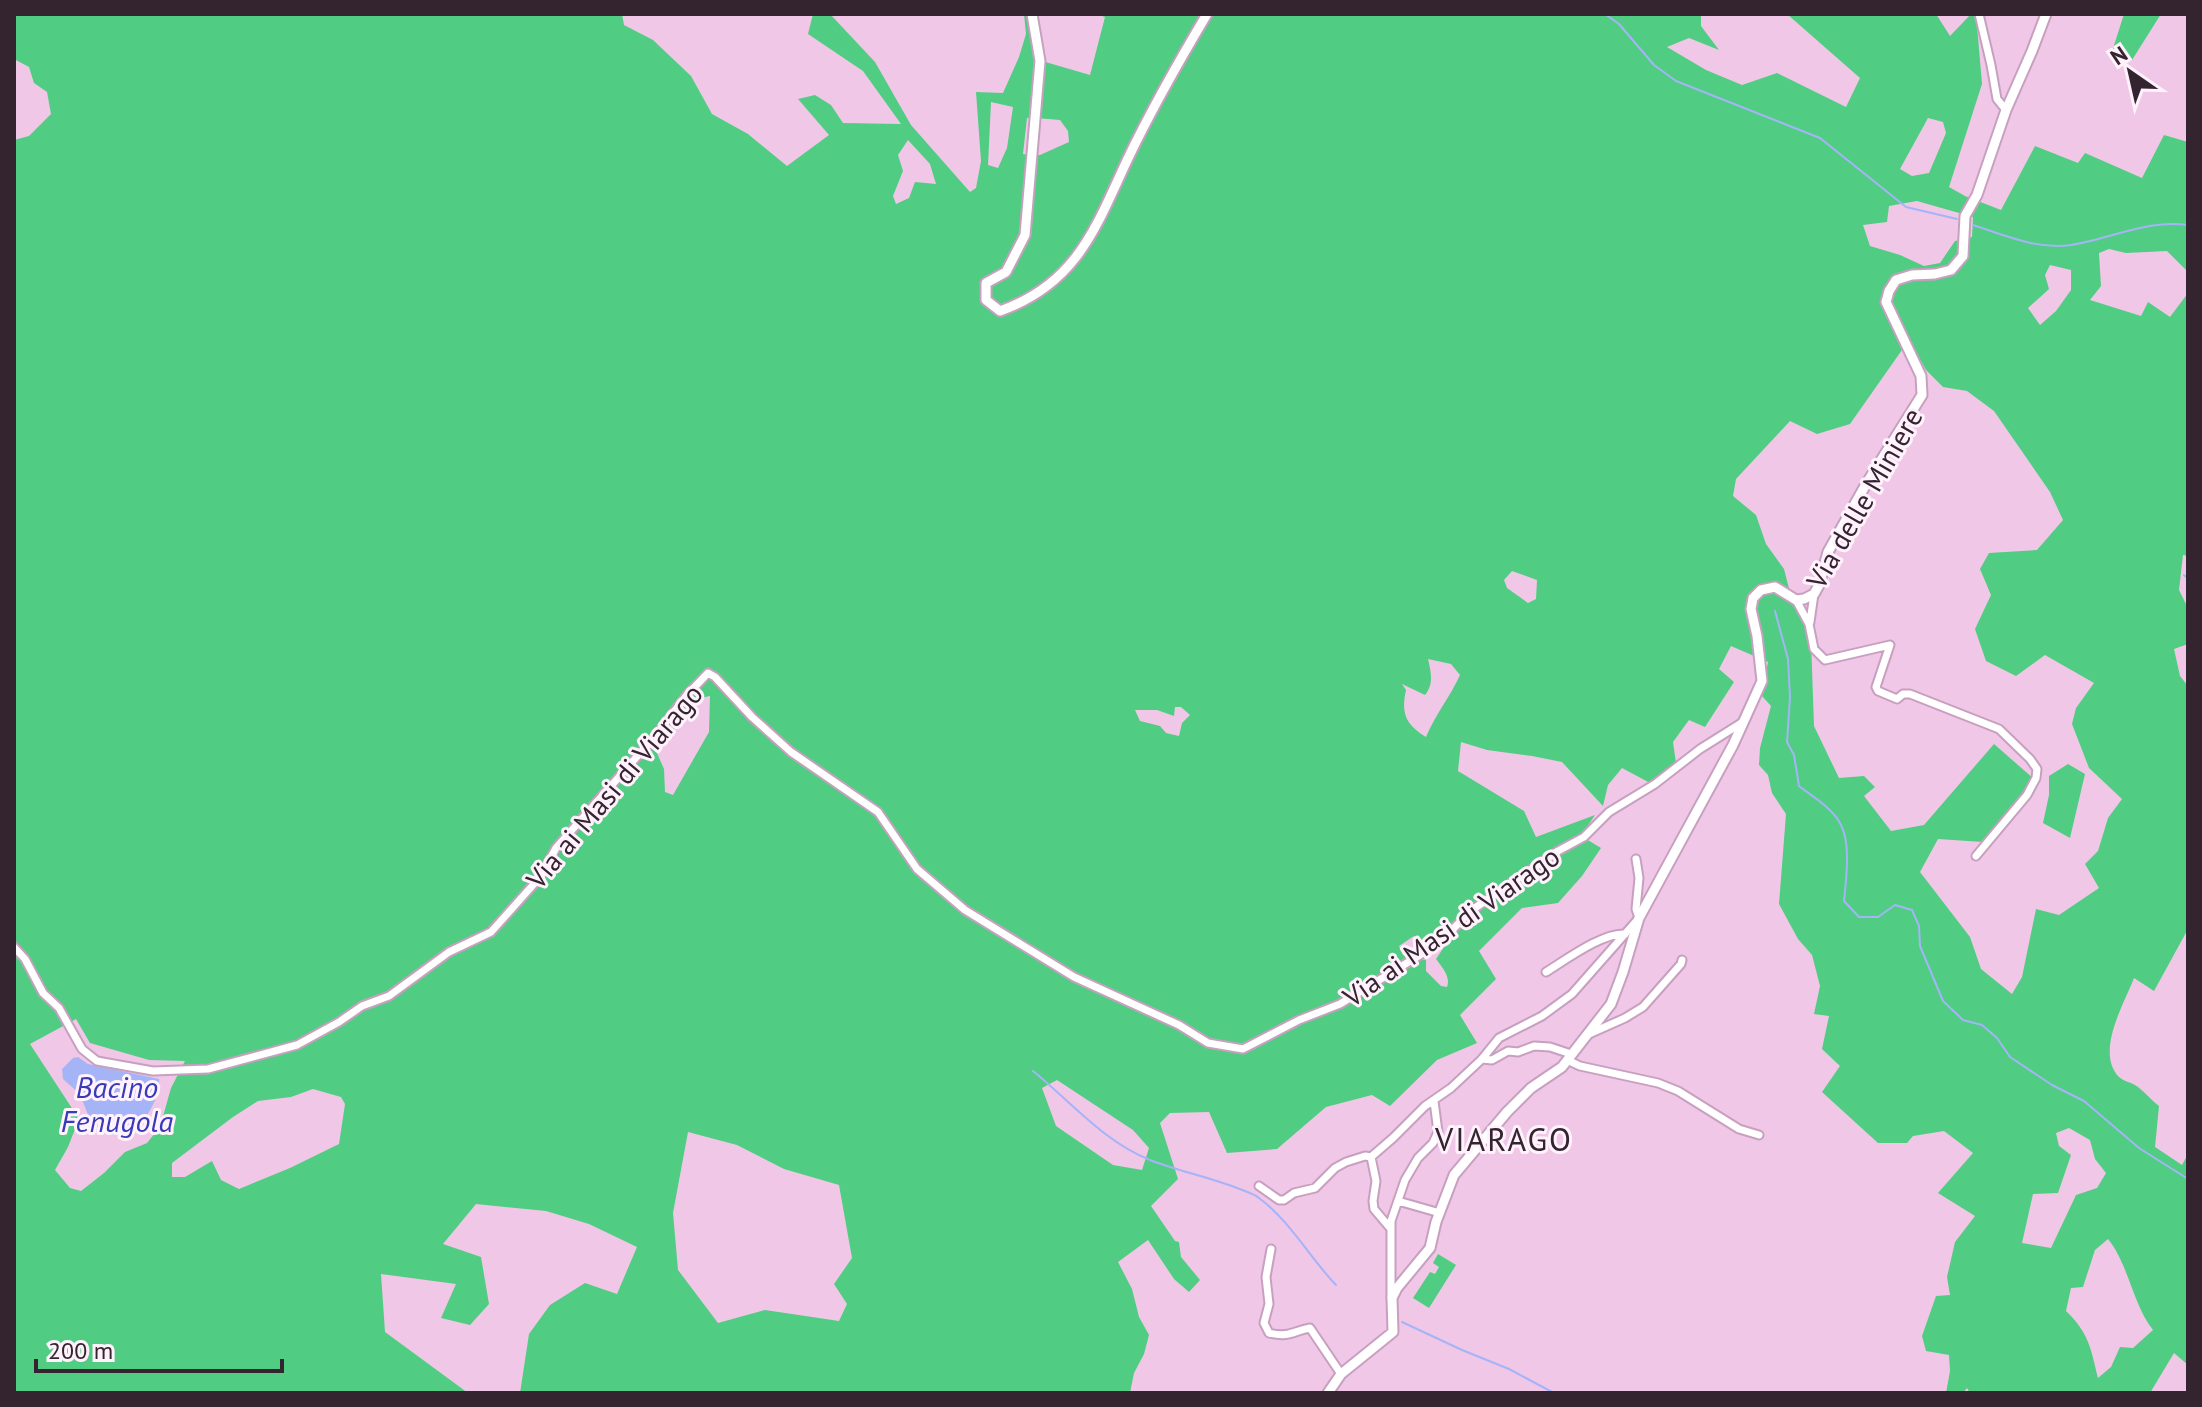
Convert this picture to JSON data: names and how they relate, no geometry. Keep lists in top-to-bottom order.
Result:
{
  "streets": {
    "street": ["Via delle Miniere", "Via ai Masi di Viarago"]
  },
  "crossings": [
    ["Via delle Miniere", "Via ai Masi di Viarago"]
  ],
  "districts": ["VIARAGO"],
  "water": ["Bacino Fenugola"],
  "scale_bar": "200 m",
  "north": "top left"
}
